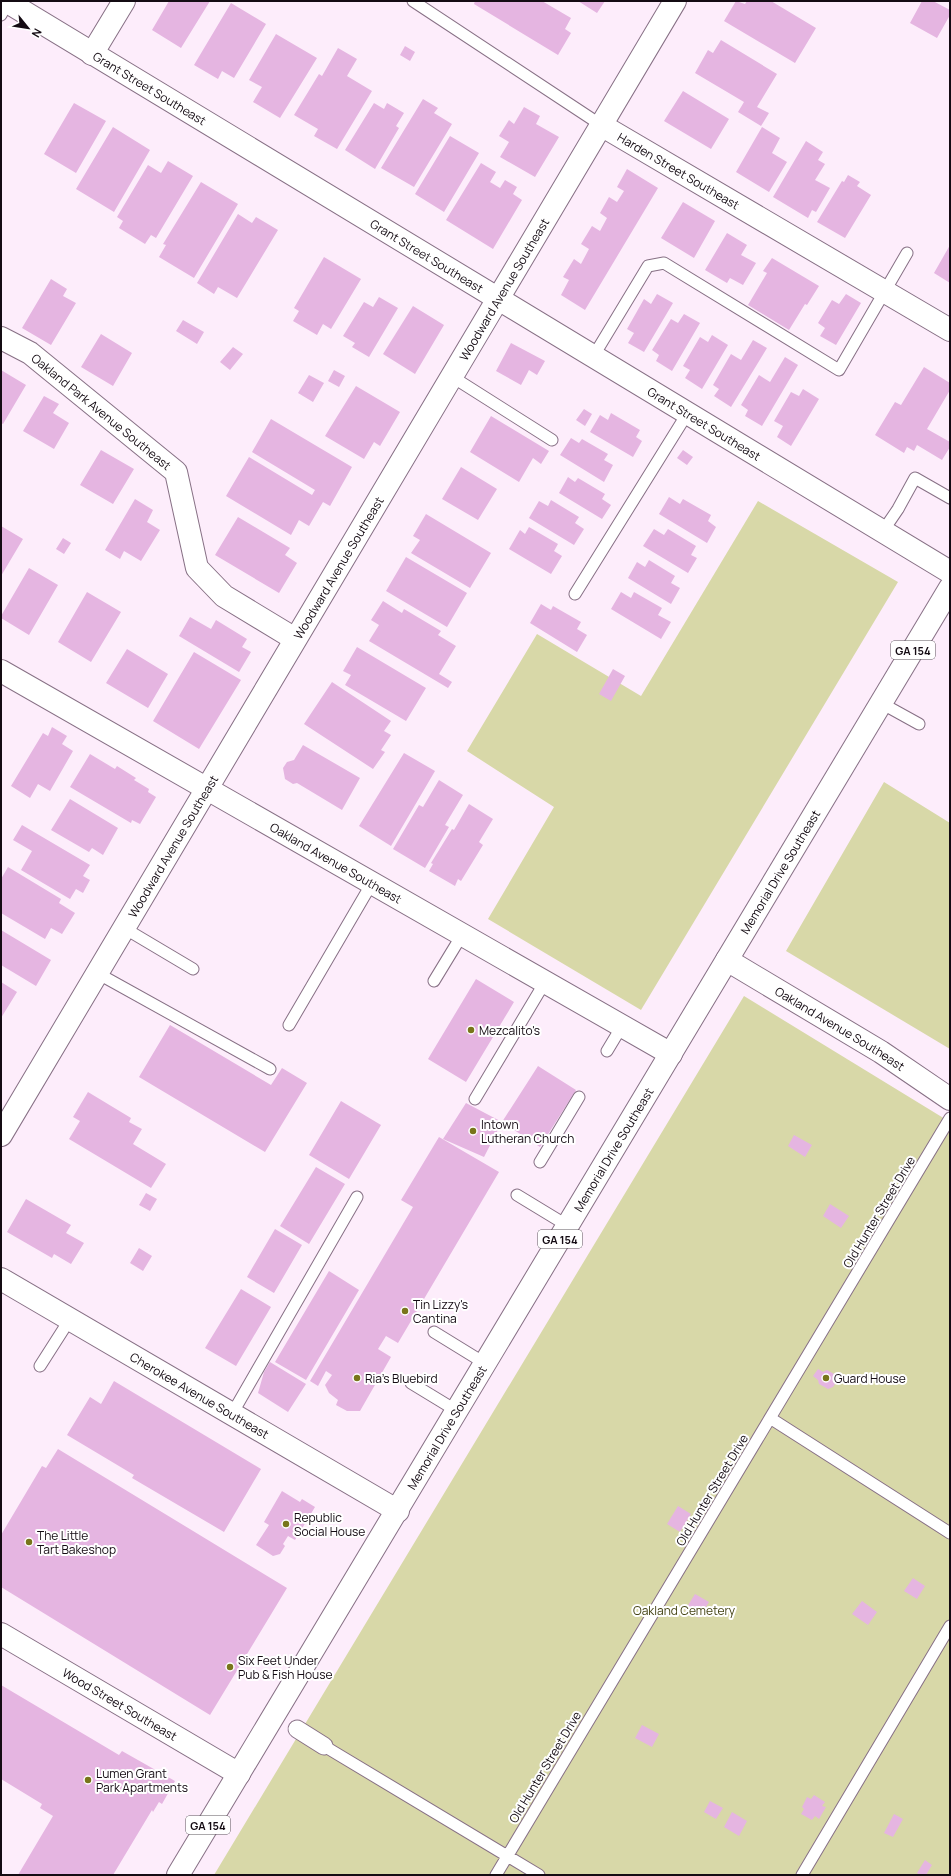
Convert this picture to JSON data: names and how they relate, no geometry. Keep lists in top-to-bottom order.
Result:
{
  "streets": {
    "street": [
      "Grant Street Southeast",
      "Harden Street Southeast",
      "Woodward Avenue Southeast",
      "Oakland Park Avenue Southeast",
      "GA 154",
      "Oakland Avenue Southeast",
      "Memorial Drive Southeast",
      "Cherokee Avenue Southeast",
      "Wood Street Southeast"
    ],
    "lane": ["Old Hunter Street Drive"]
  },
  "crossings": [
    ["Grant Street Southeast", "Woodward Avenue Southeast"],
    ["Harden Street Southeast", "Woodward Avenue Southeast"],
    ["Woodward Avenue Southeast", "Oakland Park Avenue Southeast"],
    ["Woodward Avenue Southeast", "Oakland Avenue Southeast"],
    ["Oakland Avenue Southeast", "Memorial Drive Southeast"],
    ["Memorial Drive Southeast", "Cherokee Avenue Southeast"],
    ["Memorial Drive Southeast", "Wood Street Southeast"]
  ],
  "parks": ["Oakland Cemetery"],
  "places": [
    "Mezcalito's",
    "Intown Lutheran Church",
    "Tin Lizzy's Cantina",
    "Ria's Bluebird",
    "Guard House",
    "Republic Social House",
    "The Little Tart Bakeshop",
    "Six Feet Under Pub & Fish House",
    "Lumen Grant Park Apartments"
  ],
  "north": "bottom right"
}
